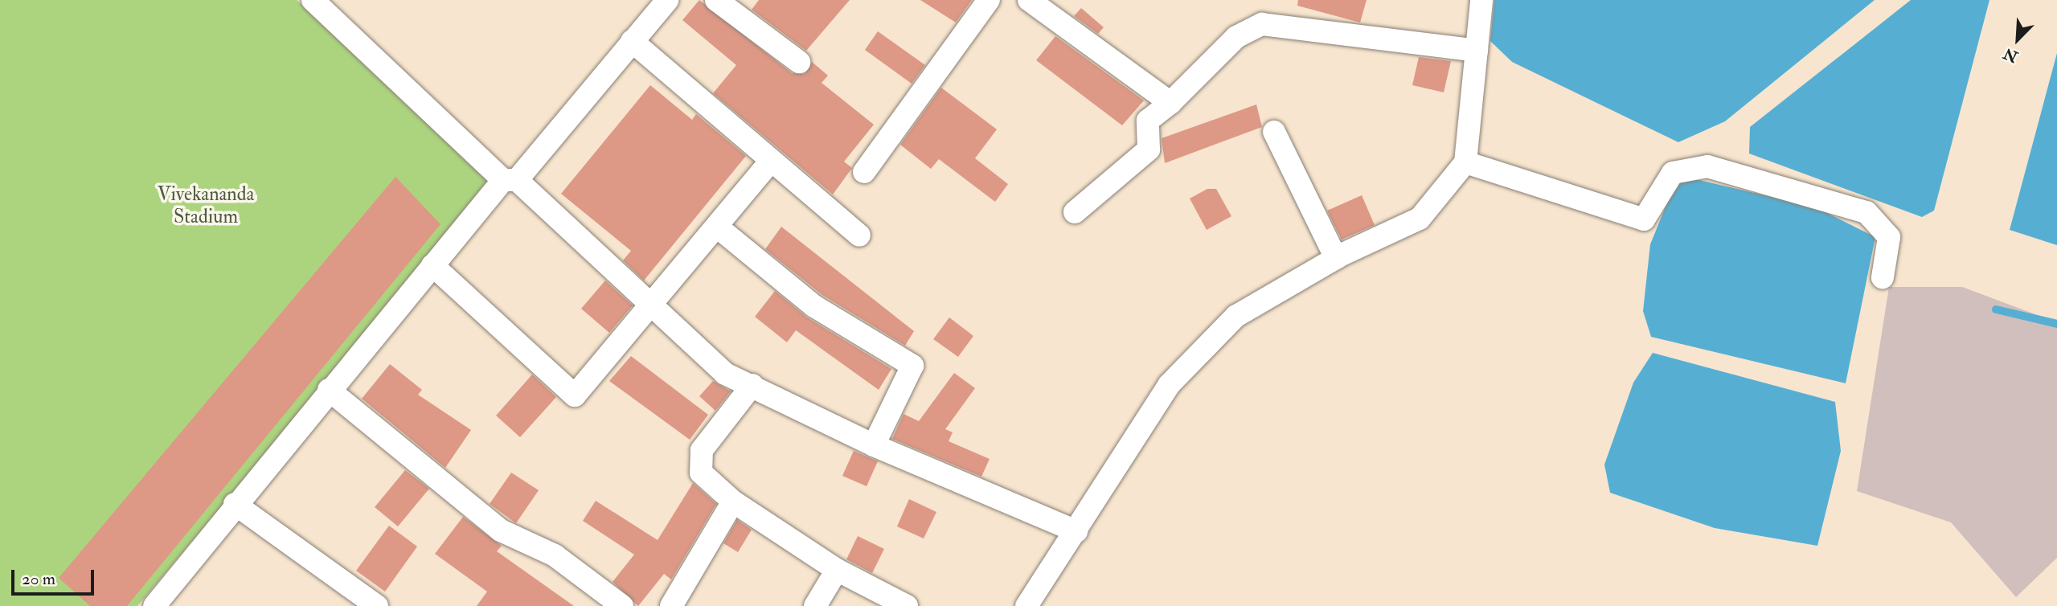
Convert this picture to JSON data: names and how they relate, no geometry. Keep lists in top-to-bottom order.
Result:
{
  "parks": ["Vivekananda Stadium"],
  "scale_bar": "20 m",
  "north": "bottom left"
}
